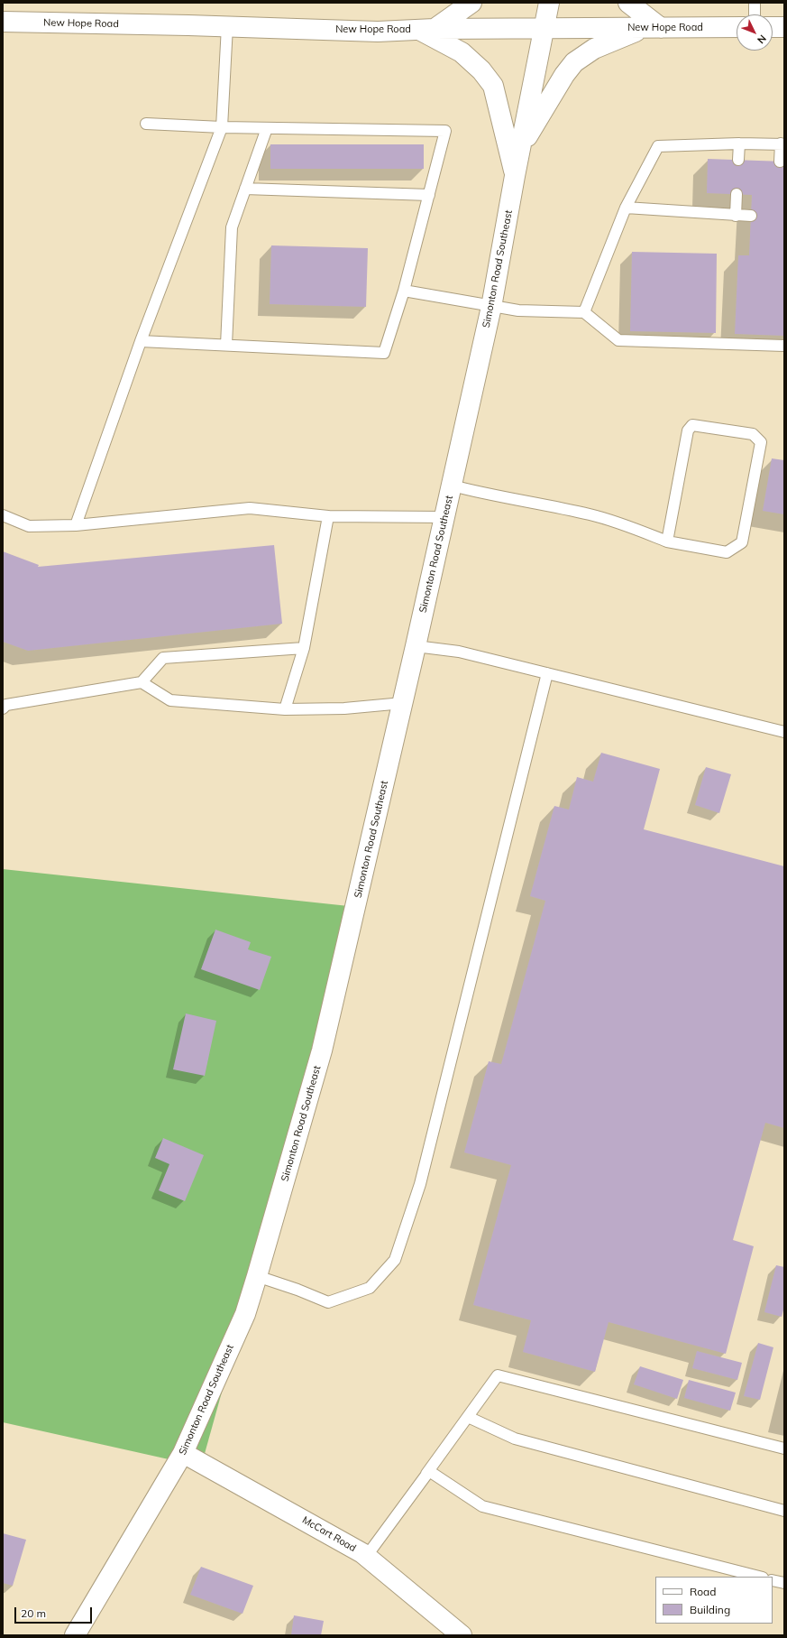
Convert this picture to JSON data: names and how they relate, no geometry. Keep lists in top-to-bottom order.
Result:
{
  "streets": {
    "street": ["New Hope Road", "Simonton Road Southeast", "McCart Road"]
  },
  "crossings": [
    ["New Hope Road", "Simonton Road Southeast"],
    ["Simonton Road Southeast", "McCart Road"]
  ],
  "legend": ["Road", "Building"],
  "scale_bar": "20 m",
  "north": "bottom right"
}
